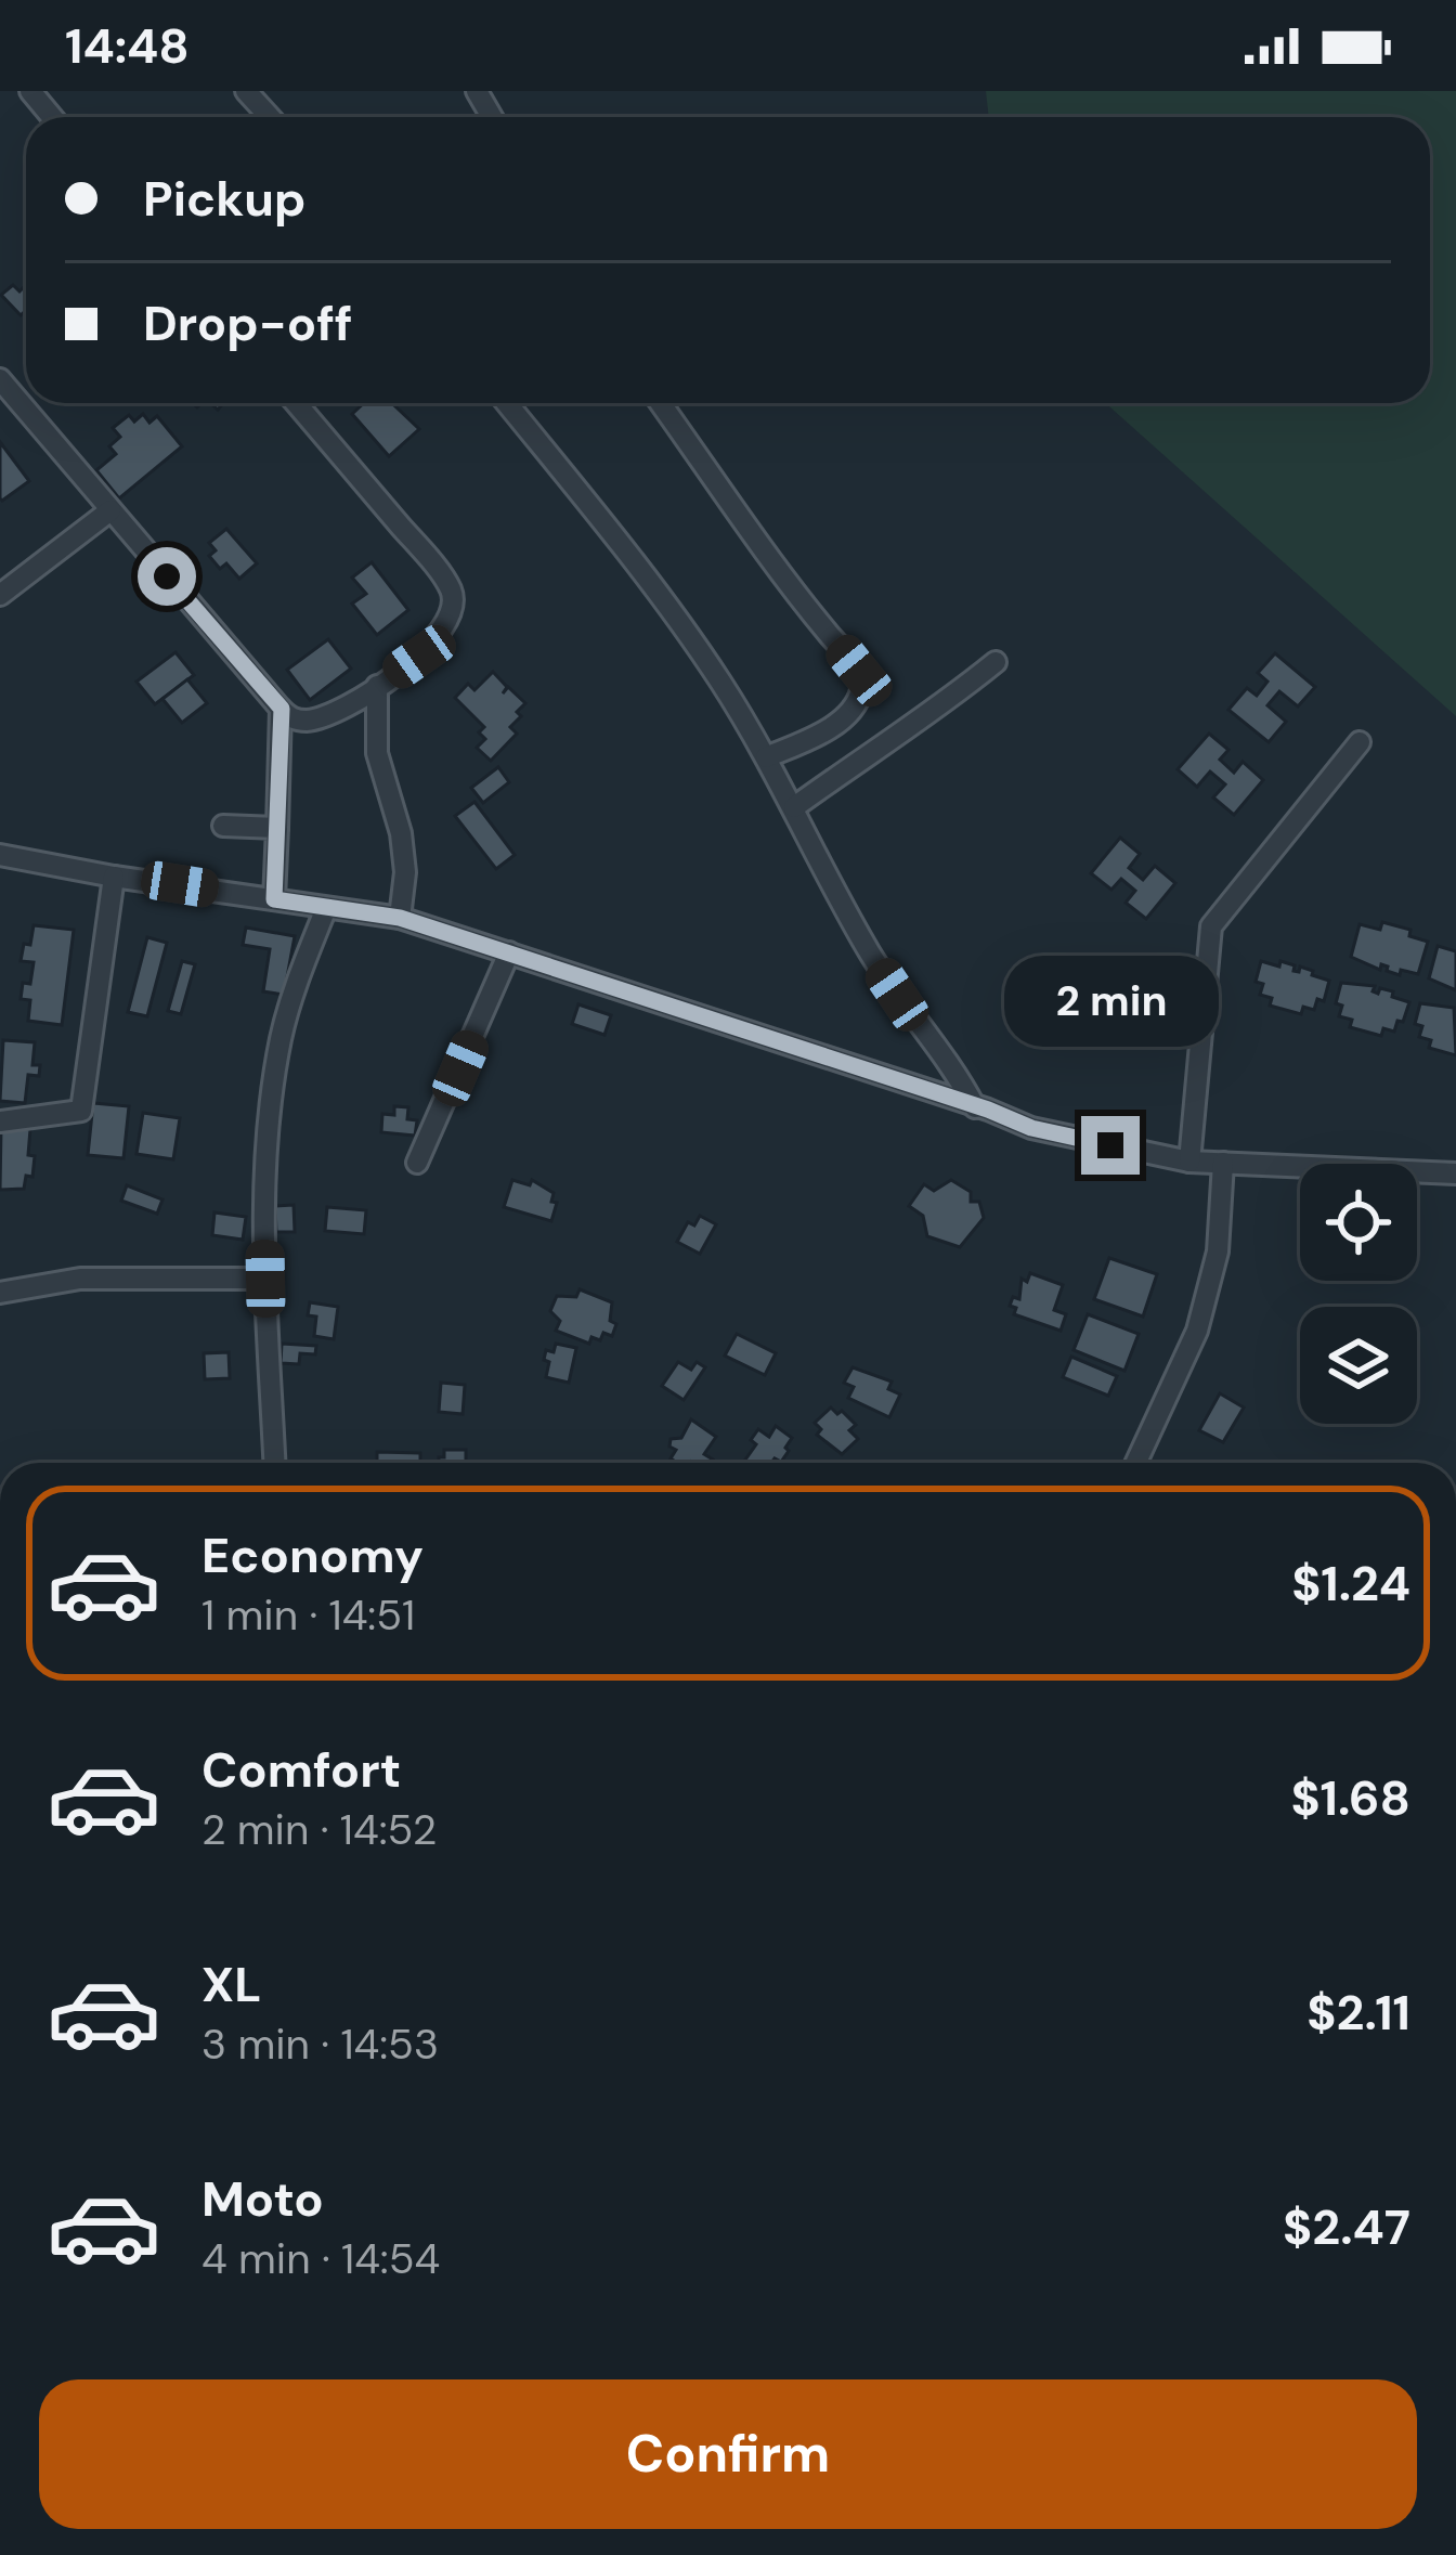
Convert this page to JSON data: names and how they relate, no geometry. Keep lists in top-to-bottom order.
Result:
{
  "page": {
    "status": "14:48",
    "banner": ["Pickup", "Drop-off"],
    "bubble": "2 min",
    "list": [
      {
        "name": "Economy",
        "note": "1 min · 14:51",
        "value": "$1.24"
      },
      {
        "name": "Comfort",
        "note": "2 min · 14:52",
        "value": "$1.68"
      },
      {
        "name": "XL",
        "note": "3 min · 14:53",
        "value": "$2.11"
      },
      {
        "name": "Moto",
        "note": "4 min · 14:54",
        "value": "$2.47"
      }
    ],
    "buttons": "Confirm"
  }
}
